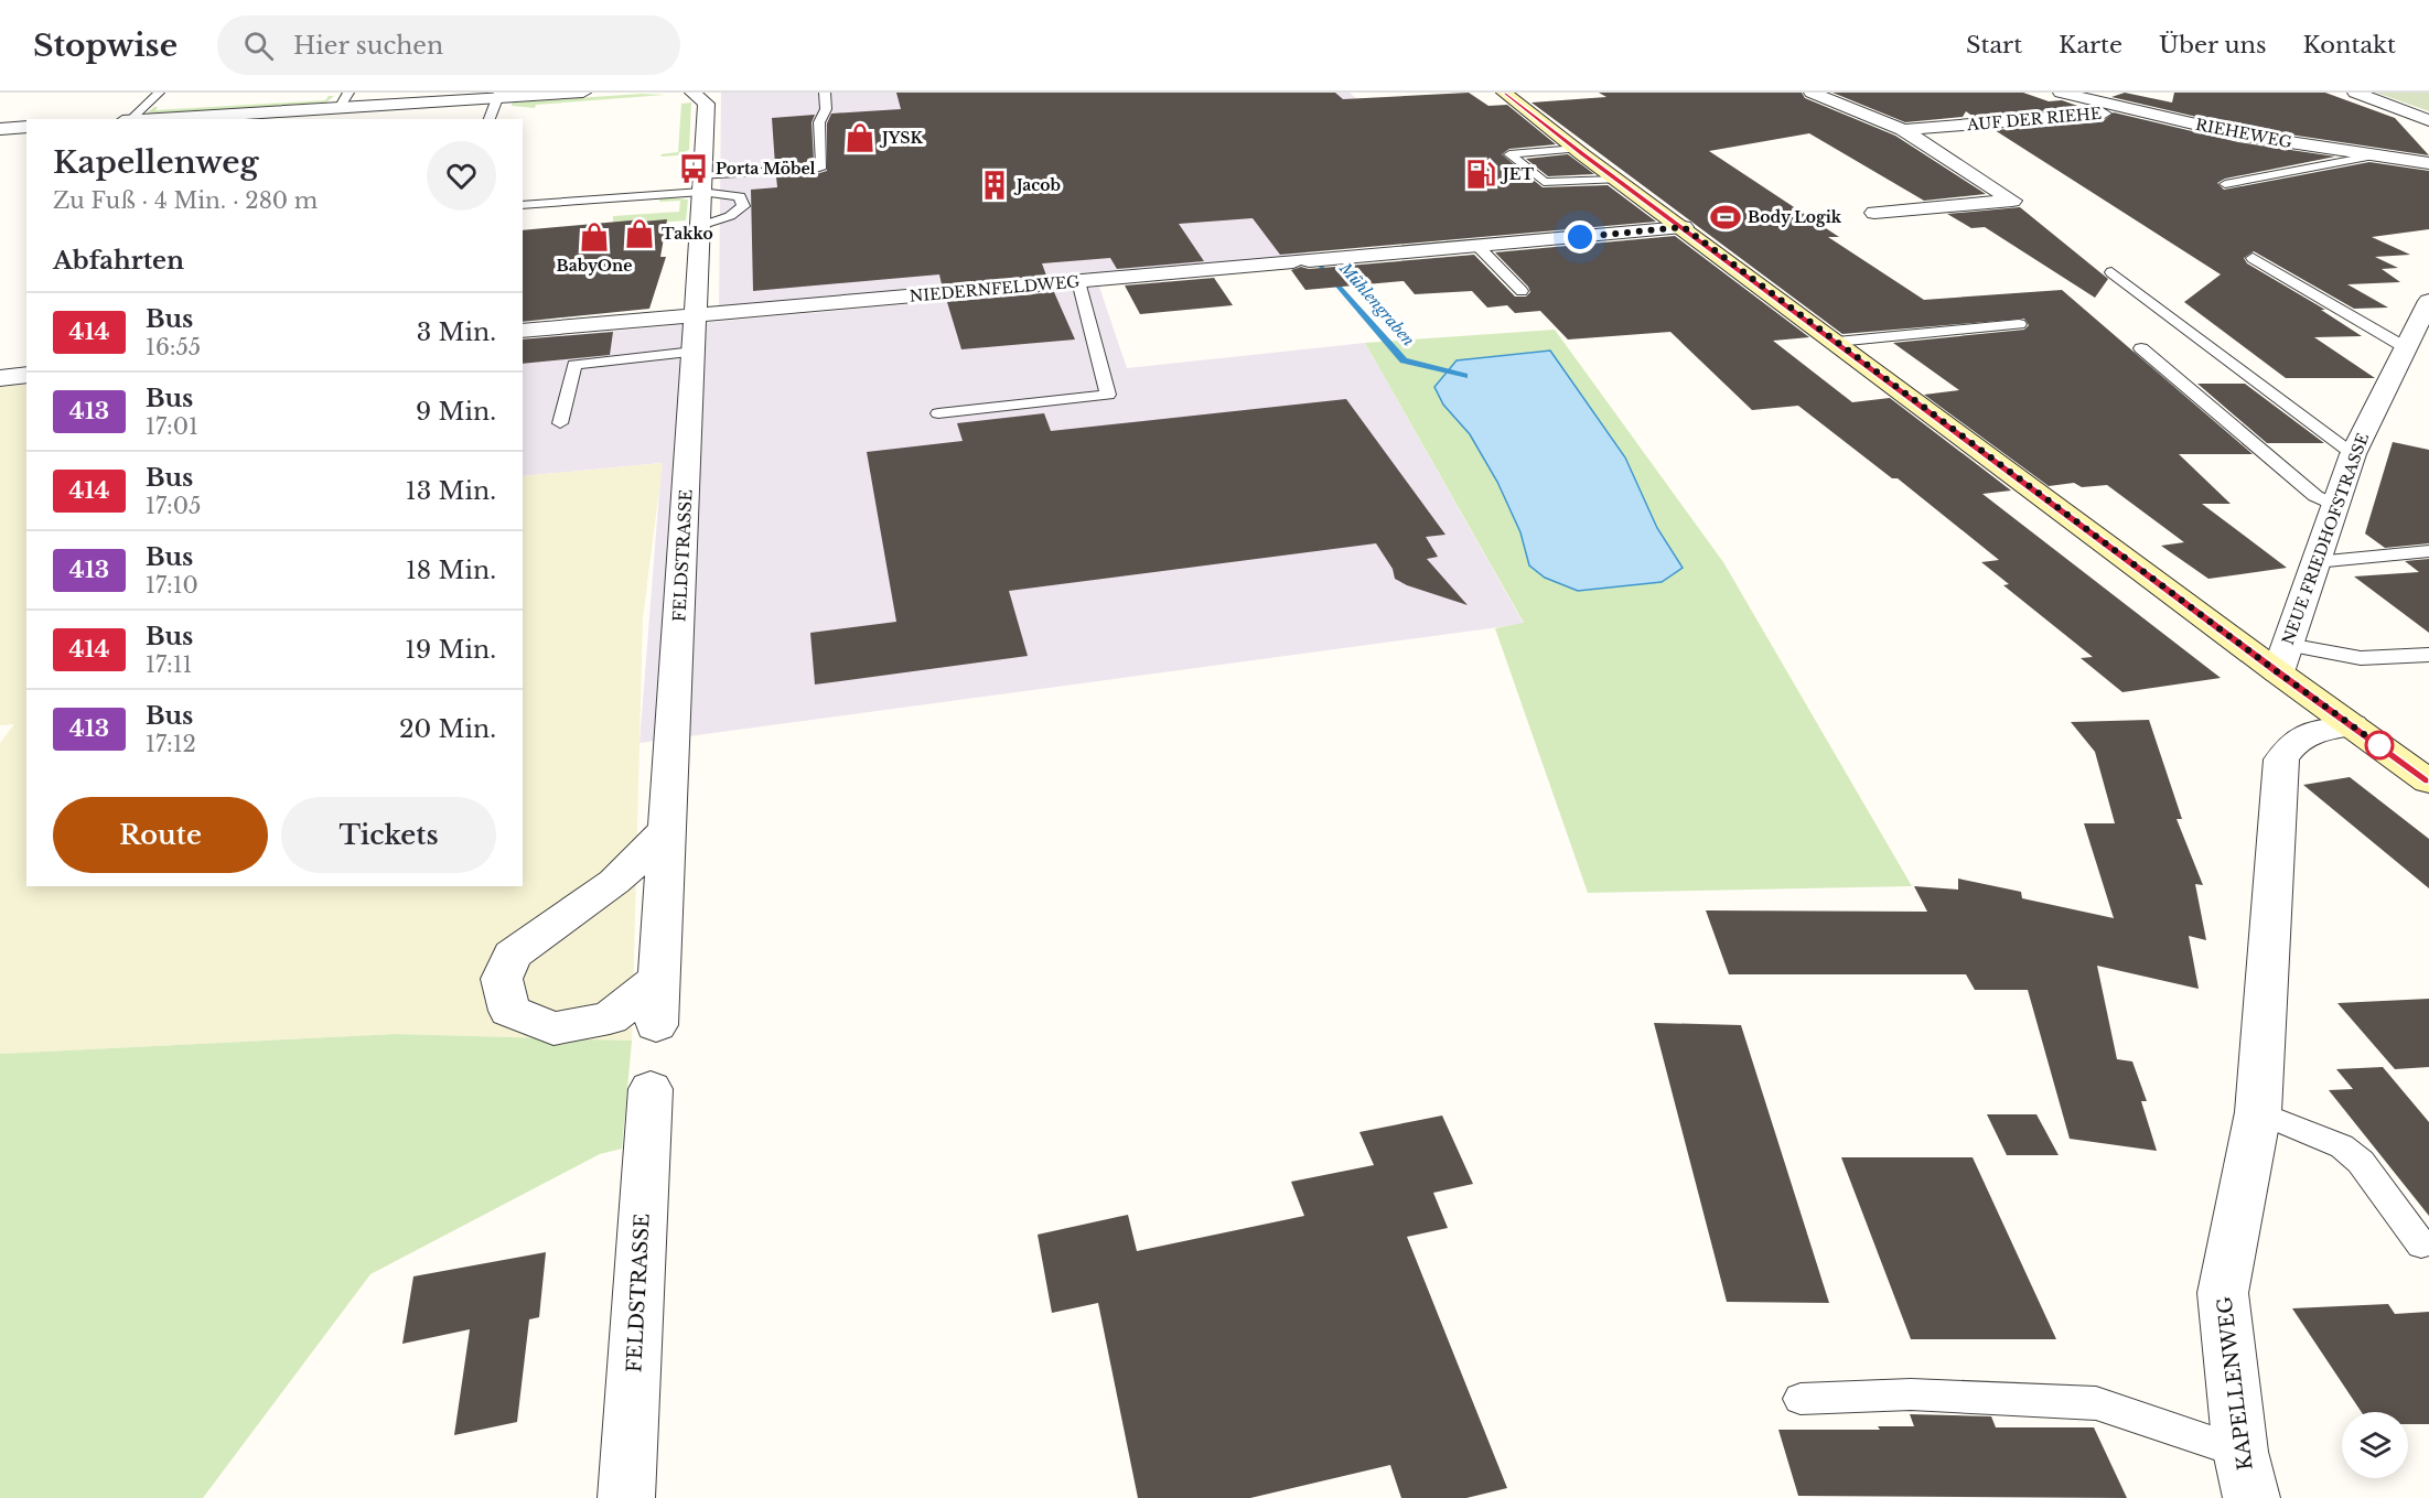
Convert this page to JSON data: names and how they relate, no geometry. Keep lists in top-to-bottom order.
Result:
{
  "streets": {
    "street": [
      "AUF DER RIEHE",
      "RIEHEWEG",
      "NIEDERNFELDWEG",
      "NEUE FRIEDHOFSTRASSE",
      "FELDSTRASSE",
      "KAPELLENWEG"
    ]
  },
  "crossings": [
    ["AUF DER RIEHE", "RIEHEWEG"],
    ["NIEDERNFELDWEG", "FELDSTRASSE"]
  ],
  "water": ["Mühlengraben"],
  "places": {
    "shop": ["JYSK", "Takko", "BabyOne"],
    "bus stop": ["Porta Möbel"],
    "fuel station": ["JET"],
    "building": ["Jacob"],
    "sports": ["Body Logik"]
  },
  "lines": ["bus line 414"],
  "page": {
    "header": "Stopwise",
    "search": "Hier suchen",
    "nav": [
      "Start",
      "Karte",
      "Über uns",
      "Kontakt"
    ],
    "heading": [
      ["Kapellenweg", "Zu Fuß · 4 Min. · 280 m"],
      "Abfahrten"
    ],
    "list": [
      {
        "mark": "414",
        "name": "Bus",
        "note": "16:55",
        "value": "3 Min."
      },
      {
        "mark": "413",
        "name": "Bus",
        "note": "17:01",
        "value": "9 Min."
      },
      {
        "mark": "414",
        "name": "Bus",
        "note": "17:05",
        "value": "13 Min."
      },
      {
        "mark": "413",
        "name": "Bus",
        "note": "17:10",
        "value": "18 Min."
      },
      {
        "mark": "414",
        "name": "Bus",
        "note": "17:11",
        "value": "19 Min."
      },
      {
        "mark": "413",
        "name": "Bus",
        "note": "17:12",
        "value": "20 Min."
      }
    ],
    "buttons": ["Route", "Tickets"]
  }
}
